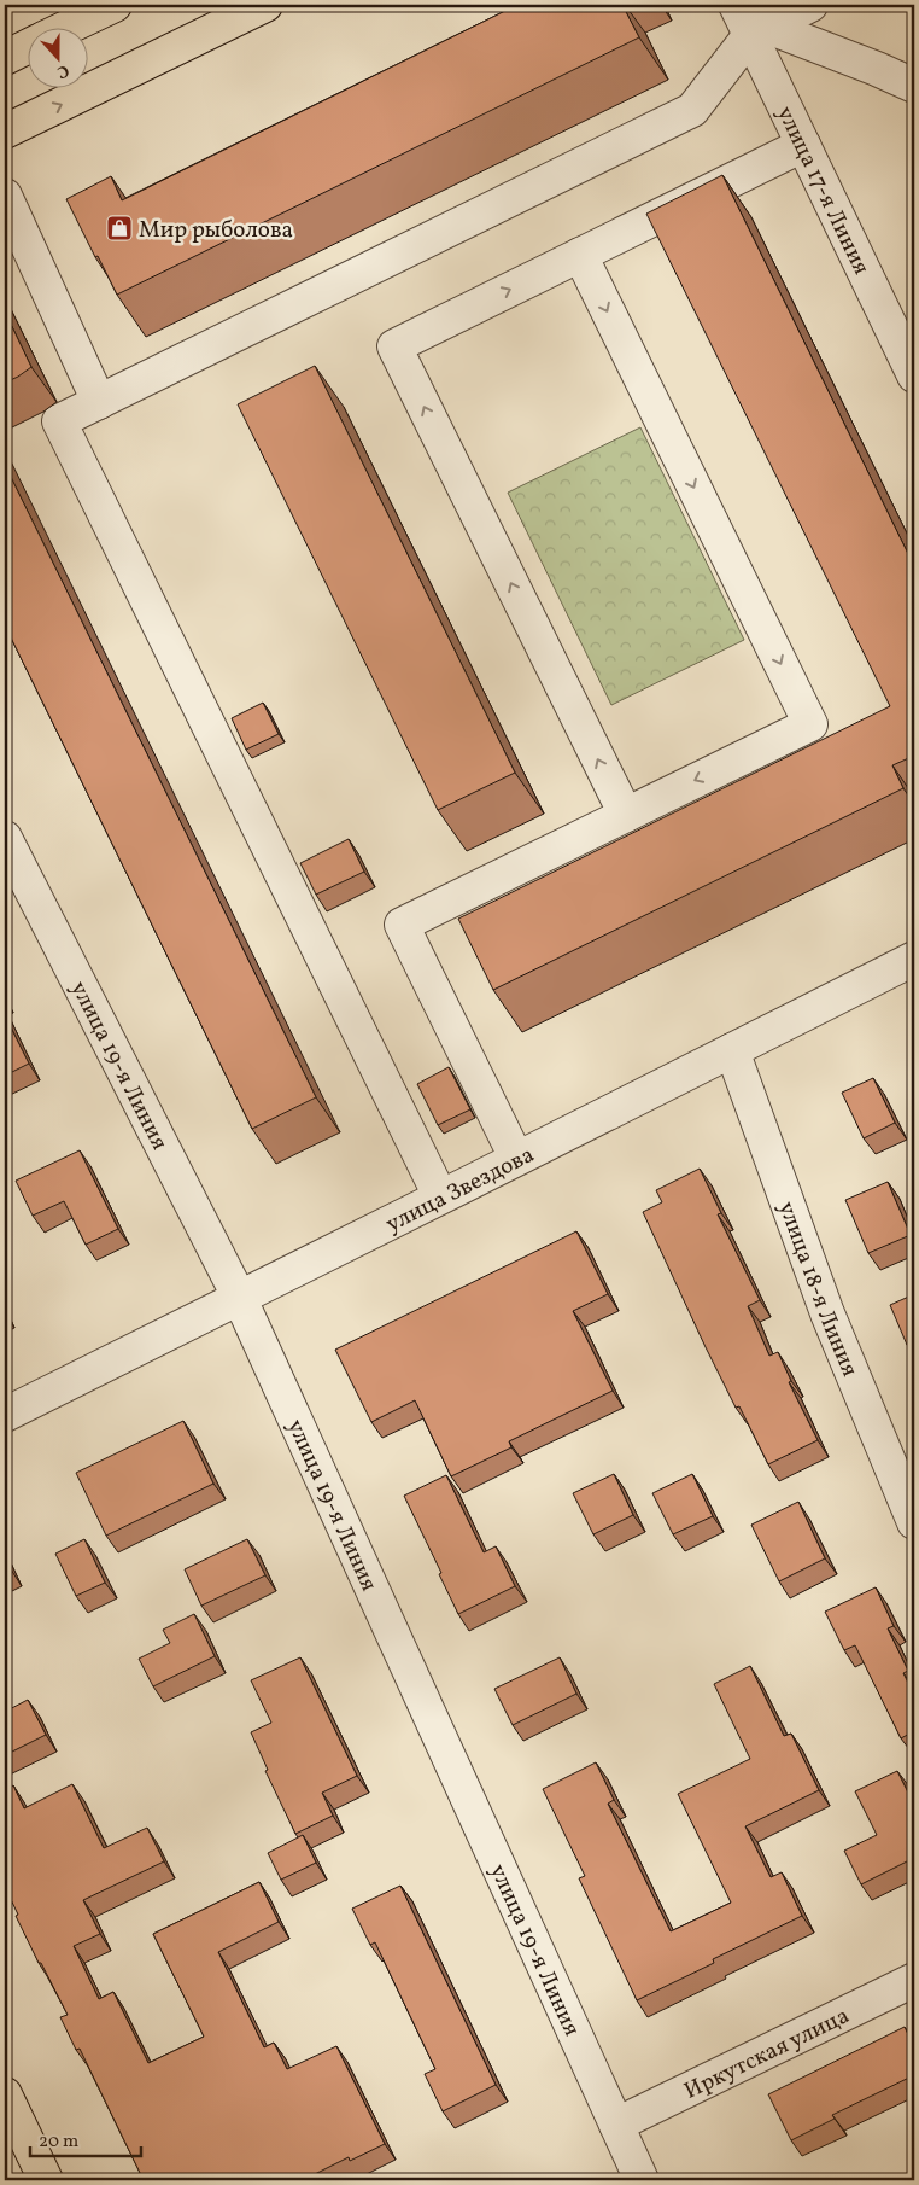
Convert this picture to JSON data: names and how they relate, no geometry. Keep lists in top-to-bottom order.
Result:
{
  "streets": {
    "street": [
      "улица 17-я Линия",
      "улица 19-я Линия",
      "улица Звездова",
      "улица 18-я Линия",
      "Иркутская улица"
    ]
  },
  "crossings": [
    ["улица 19-я Линия", "улица Звездова"],
    ["улица 19-я Линия", "Иркутская улица"],
    ["улица Звездова", "улица 18-я Линия"]
  ],
  "places": {
    "shop": ["Мир рыболова"]
  },
  "scale_bar": "20 m",
  "north": "bottom"
}
